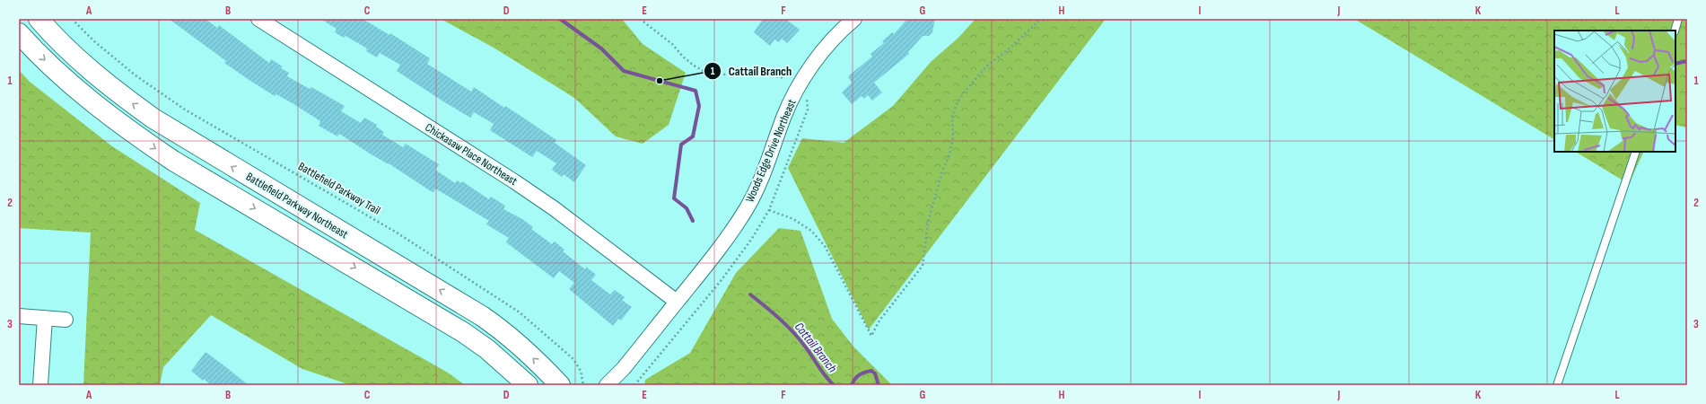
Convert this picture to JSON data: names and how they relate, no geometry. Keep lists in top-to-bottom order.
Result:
{
  "streets": {
    "main road": ["Battlefield Parkway Northeast"],
    "street": ["Woods Edge Drive Northeast", "Chickasaw Place Northeast"],
    "path": ["Battlefield Parkway Trail"]
  },
  "crossings": [
    ["Woods Edge Drive Northeast", "Chickasaw Place Northeast"]
  ],
  "water": ["Cattail Branch"],
  "places": ["Cattail Branch"],
  "grid": {
    "columns": [
      "A",
      "B",
      "C",
      "D",
      "E",
      "F",
      "G",
      "H",
      "I",
      "J",
      "K",
      "L"
    ],
    "rows": ["1", "2", "3"]
  }
}
